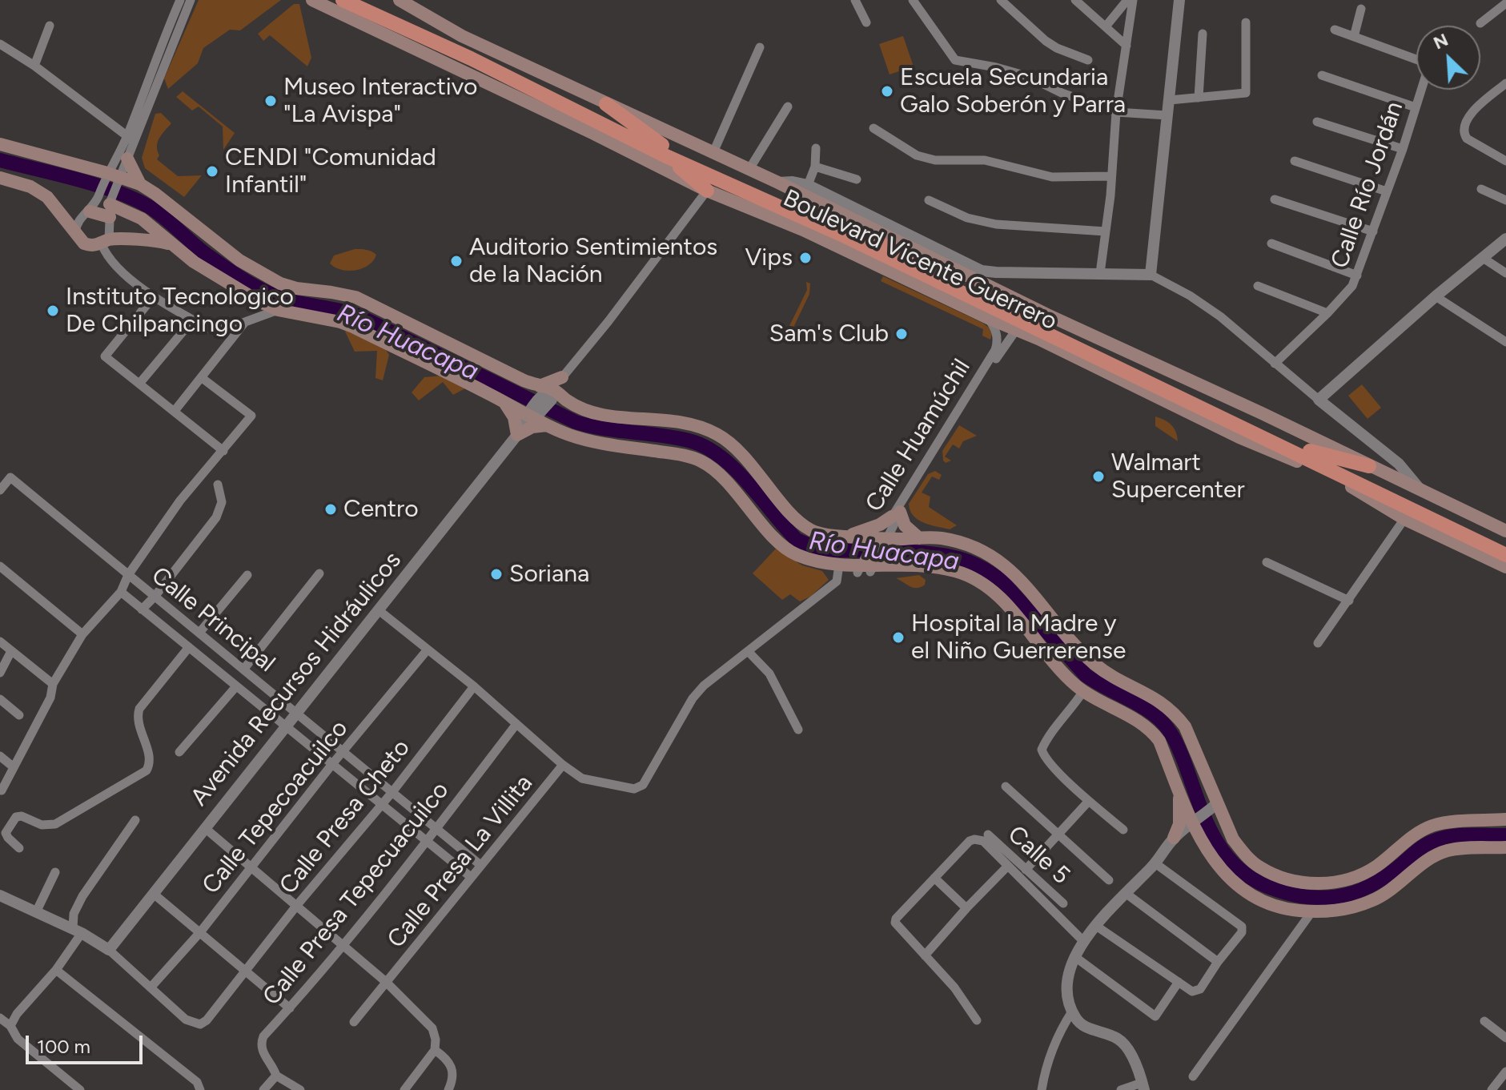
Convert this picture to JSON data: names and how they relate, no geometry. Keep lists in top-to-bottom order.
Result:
{
  "streets": {
    "highway": ["Boulevard Vicente Guerrero"],
    "street": [
      "Calle Río Jordán",
      "Calle Huamúchil",
      "Calle Principal",
      "Avenida Recursos Hidráulicos",
      "Calle Tepecoacuilco",
      "Calle Presa Cheto",
      "Calle 5",
      "Calle Presa La Villita",
      "Calle Presa Tepecuacuilco"
    ]
  },
  "crossings": [
    ["Boulevard Vicente Guerrero", "Calle Huamúchil"],
    ["Calle Principal", "Avenida Recursos Hidráulicos"],
    ["Calle Principal", "Calle Tepecoacuilco"],
    ["Calle Principal", "Calle Presa Cheto"],
    ["Calle Principal", "Calle Presa La Villita"],
    ["Calle Principal", "Calle Presa Tepecuacuilco"],
    ["Calle Tepecoacuilco", "Calle Presa Cheto"]
  ],
  "water": ["Río Huacapa"],
  "places": [
    "Escuela Secundaria Galo Soberón y Parra",
    "Museo Interactivo \"La Avispa\"",
    "CENDI \"Comunidad Infantil\"",
    "Vips",
    "Auditorio Sentimientos de la Nación",
    "Instituto Tecnologico De Chilpancingo",
    "Sam's Club",
    "Walmart Supercenter",
    "Centro",
    "Soriana",
    "Hospital la Madre y el Niño Guerrerense"
  ],
  "scale_bar": "100 m",
  "north": "top left"
}
